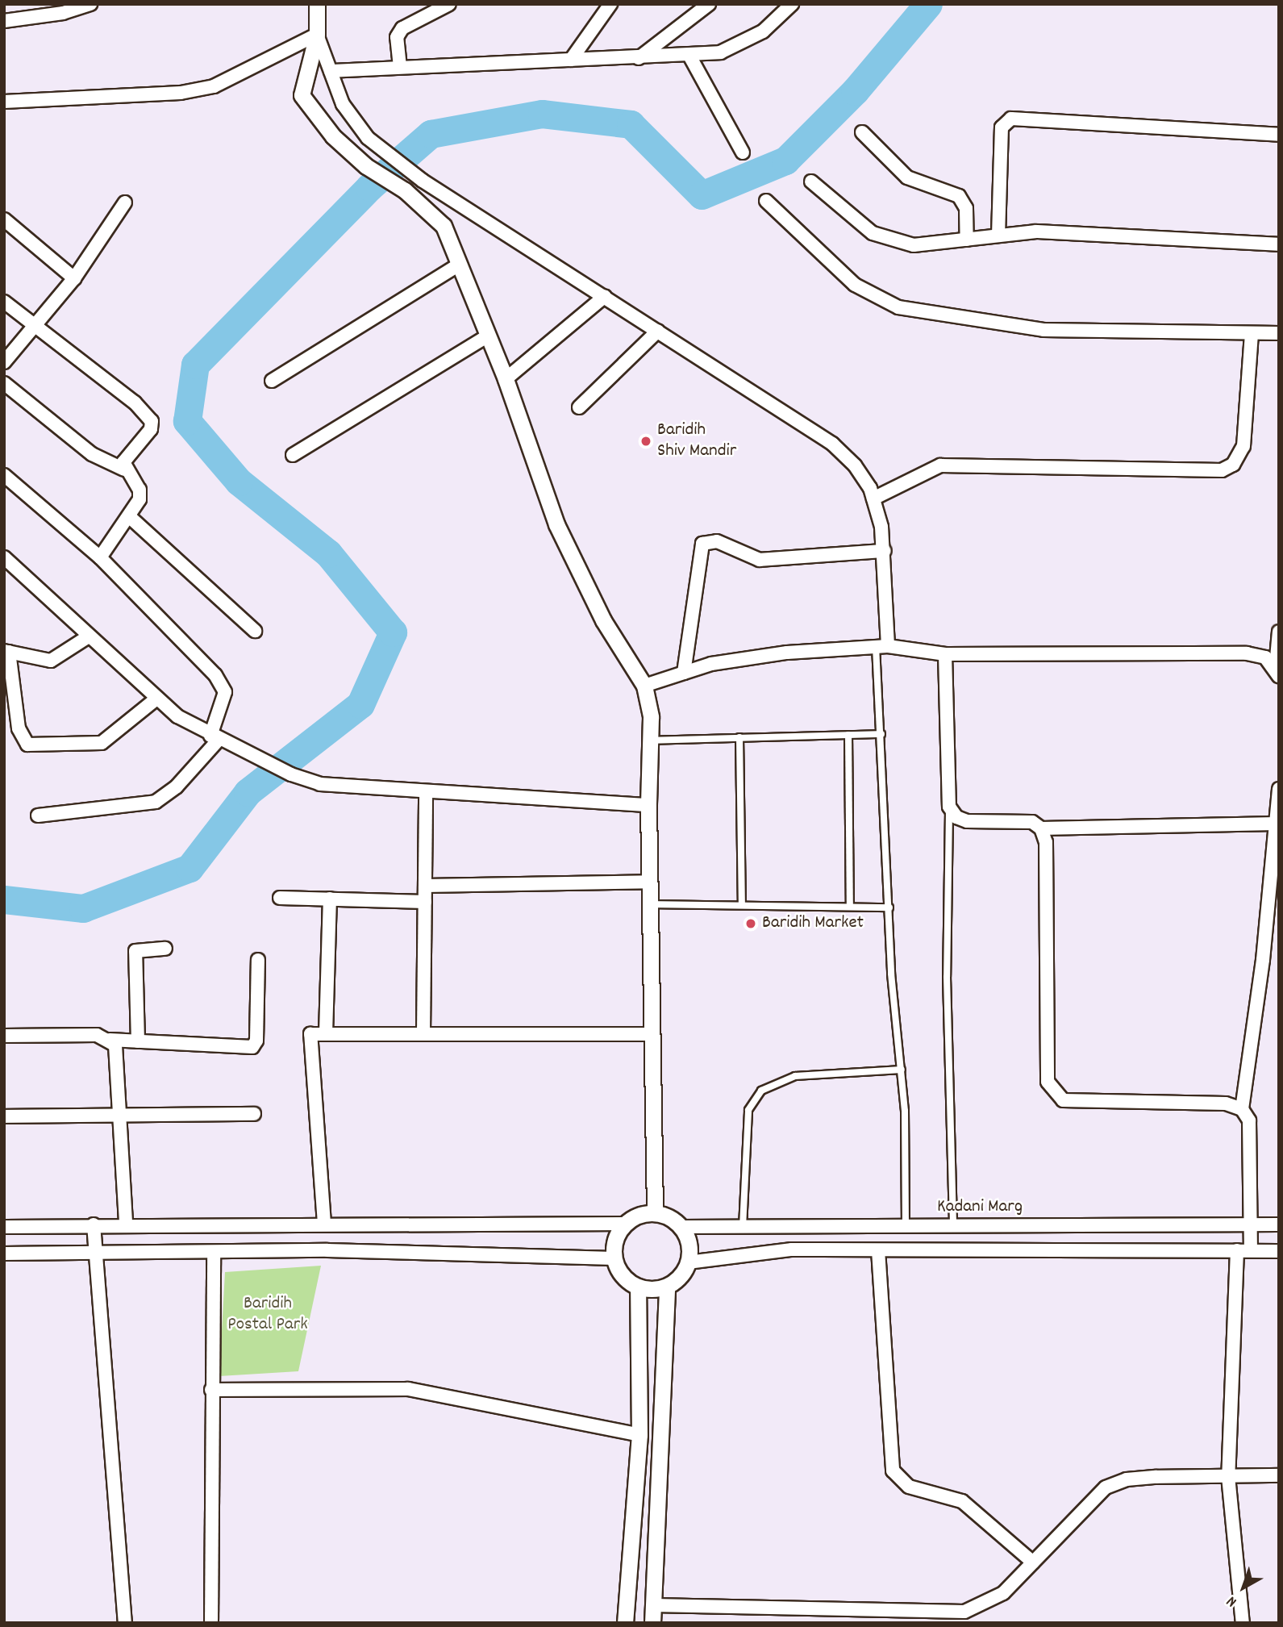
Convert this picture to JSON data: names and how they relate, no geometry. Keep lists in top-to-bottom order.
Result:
{
  "streets": {
    "street": ["Kadani Marg"]
  },
  "parks": ["Baridih Postal Park"],
  "places": ["Baridih Shiv Mandir", "Baridih Market"],
  "north": "bottom left"
}
